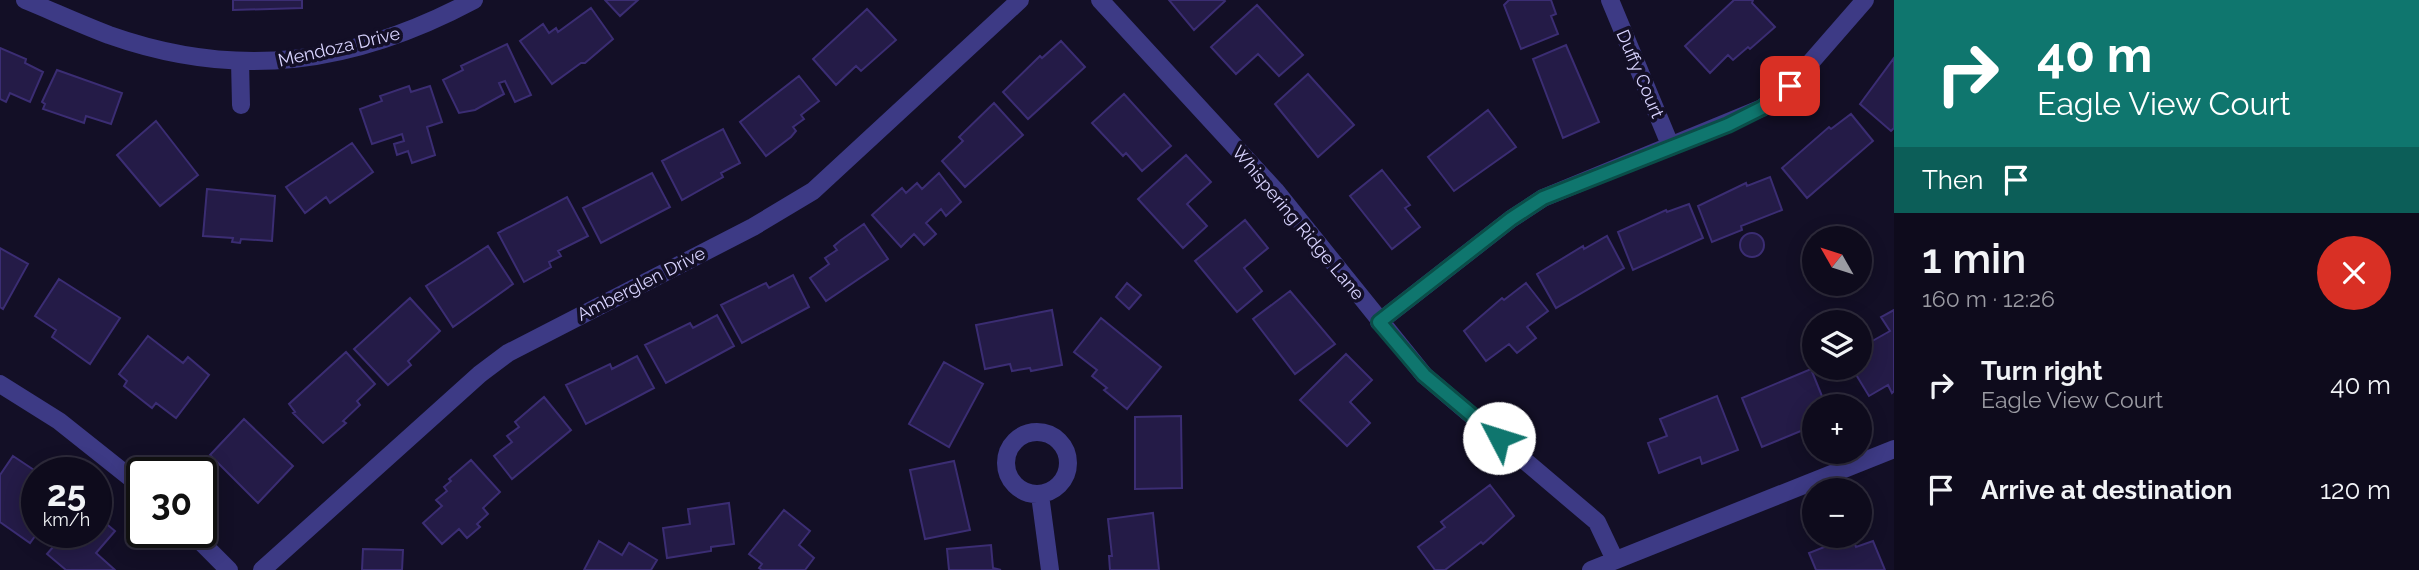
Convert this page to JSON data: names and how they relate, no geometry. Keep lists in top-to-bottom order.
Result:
{
  "streets": {
    "street": [
      "Mendoza Drive",
      "Duffy Court",
      "Whispering Ridge Lane",
      "Amberglen Drive"
    ]
  },
  "north": "top left",
  "page": {
    "turn": ["40 m", "Eagle View Court"],
    "then": "Then",
    "heading": ["1 min", "160 m · 12:26"],
    "map_buttons": ["+", "−"],
    "list": [
      {
        "name": "Turn right",
        "note": "Eagle View Court",
        "value": "40 m"
      },
      {
        "name": "Arrive at destination",
        "value": "120 m"
      }
    ],
    "speed": "25 km/h",
    "limit": "30"
  }
}
